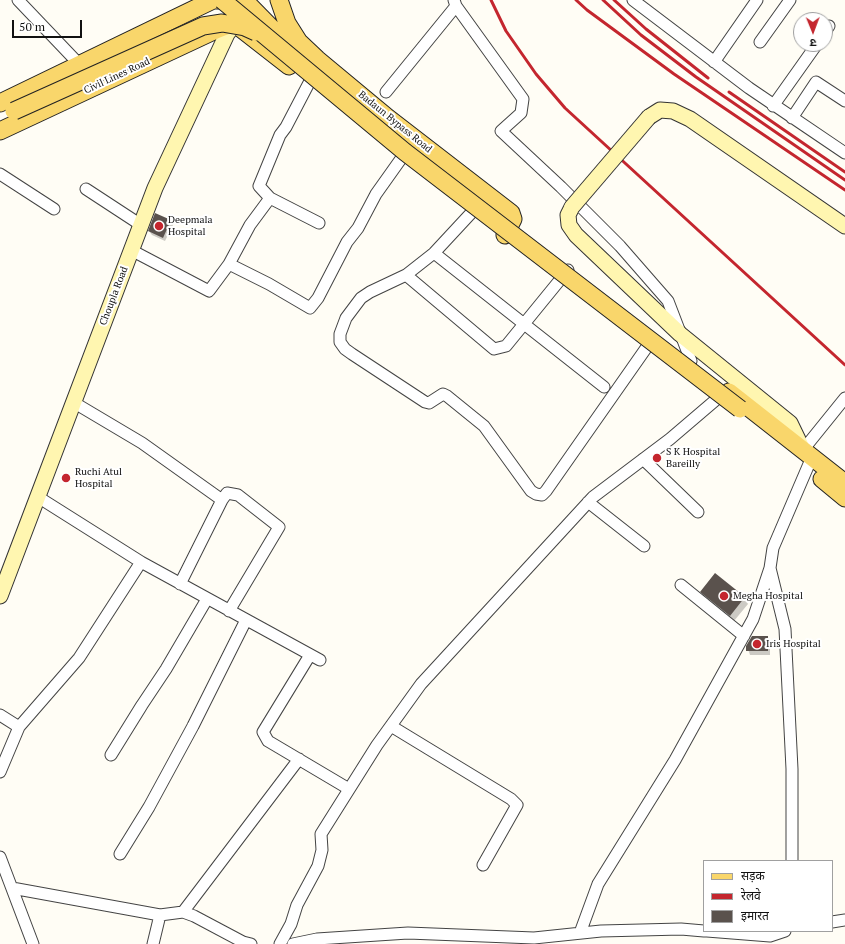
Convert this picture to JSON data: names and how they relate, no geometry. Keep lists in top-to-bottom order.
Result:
{
  "streets": {
    "main road": ["Civil Lines Road", "Badaun Bypass Road"],
    "street": ["Choupla Road"]
  },
  "crossings": [
    ["Civil Lines Road", "Choupla Road"]
  ],
  "places": [
    "Deepmala Hospital",
    "S K Hospital Bareilly",
    "Ruchi Atul Hospital",
    "Megha Hospital",
    "Iris Hospital"
  ],
  "legend": ["सड़क", "रेलवे", "इमारत"],
  "scale_bar": "50 m",
  "north": "bottom"
}
